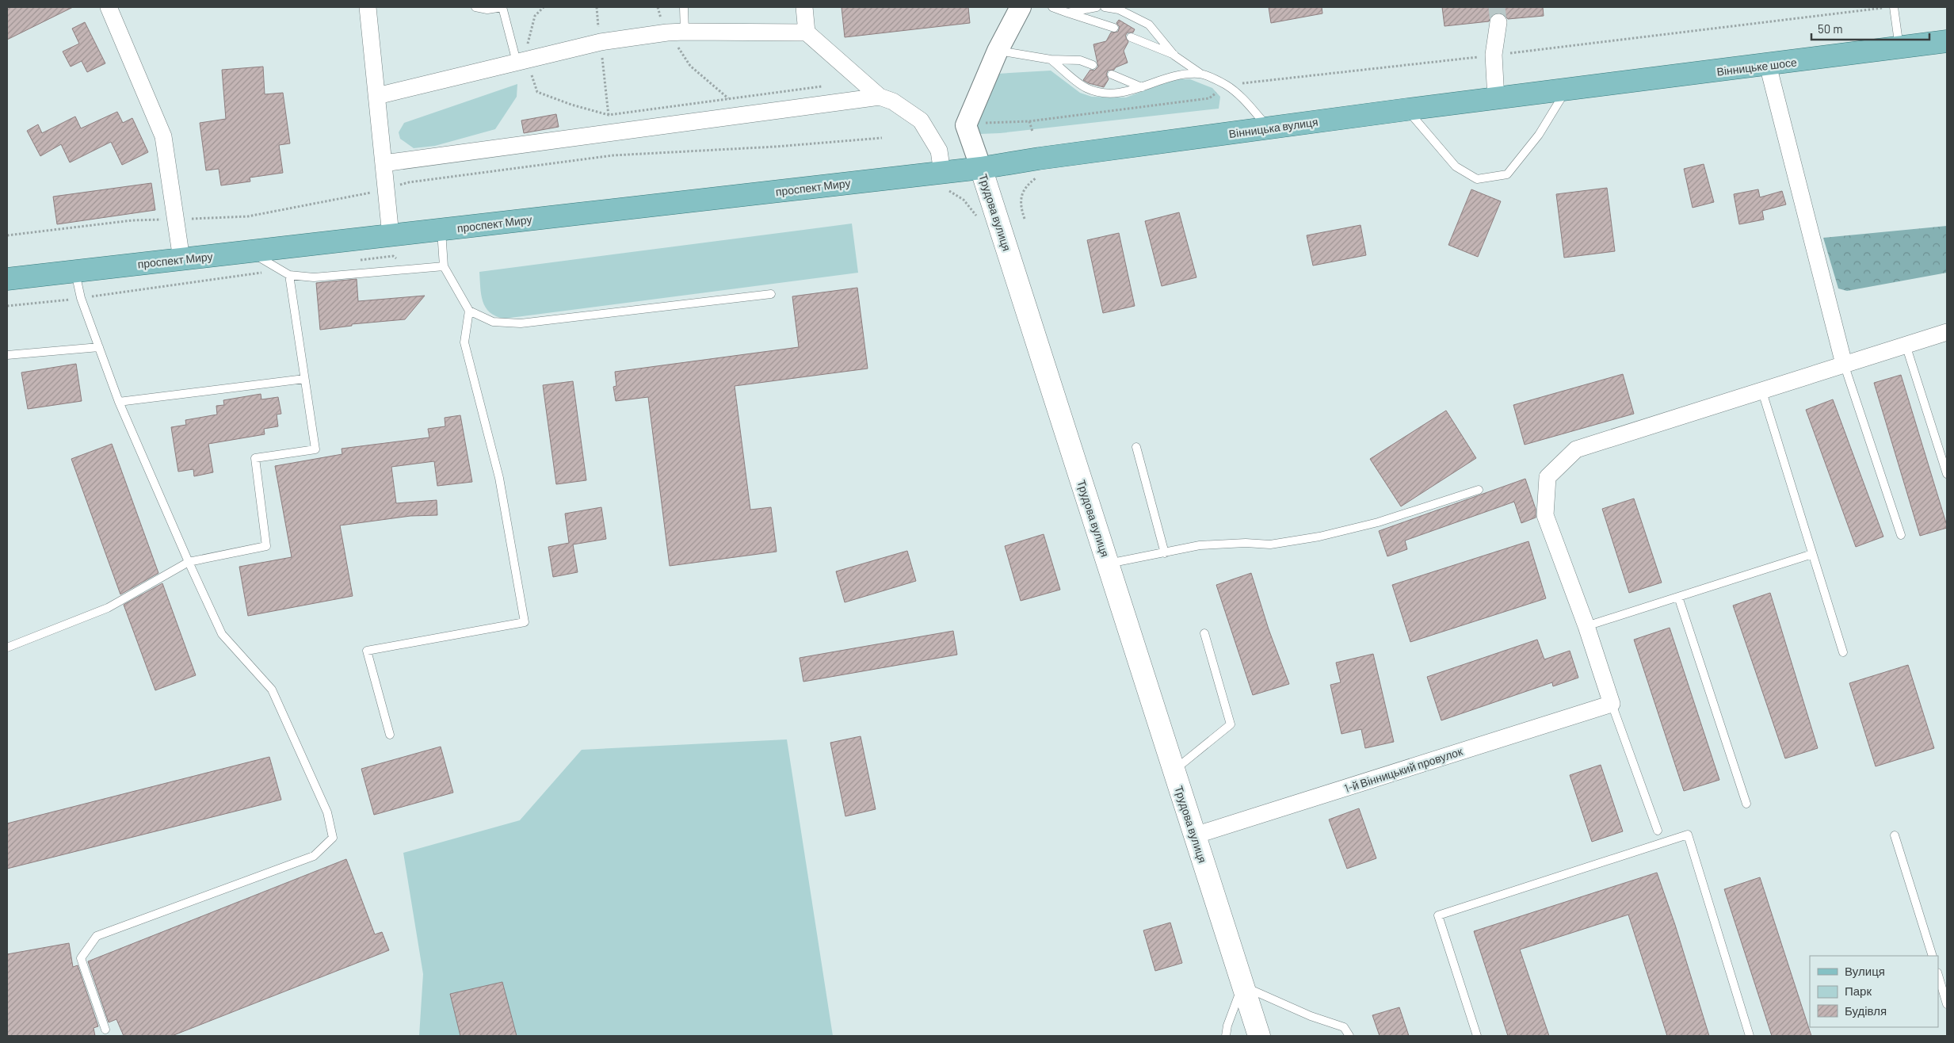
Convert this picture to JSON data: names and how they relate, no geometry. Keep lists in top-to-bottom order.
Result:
{
  "streets": {
    "main road": [
      "Вінницьке шосе",
      "Вінницька вулиця",
      "проспект Миру",
      "Трудова вулиця"
    ],
    "street": ["1-й Вінницький провулок"]
  },
  "crossings": [
    ["Вінницьке шосе", "Вінницька вулиця"],
    ["Вінницька вулиця", "проспект Миру"],
    ["Вінницька вулиця", "Трудова вулиця"],
    ["проспект Миру", "Трудова вулиця"],
    ["Трудова вулиця", "1-й Вінницький провулок"]
  ],
  "legend": ["Вулиця", "Парк", "Будівля"],
  "scale_bar": "50 m"
}
